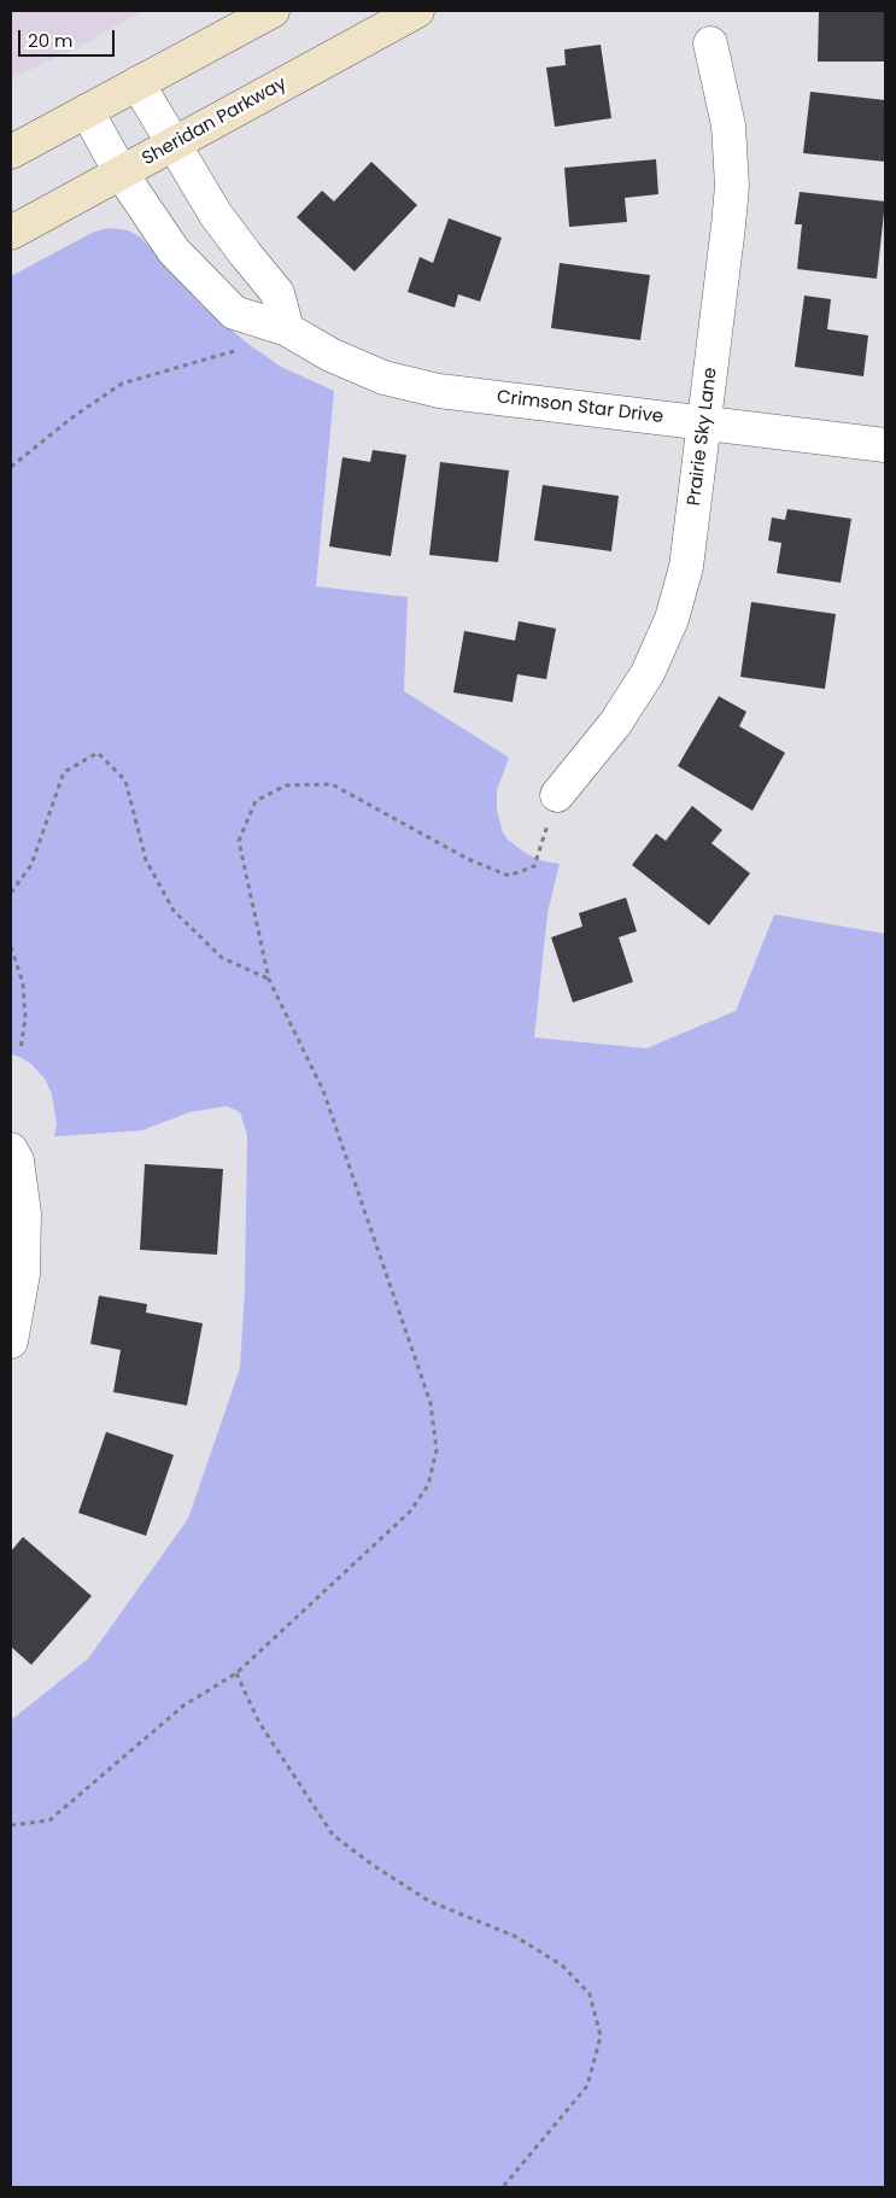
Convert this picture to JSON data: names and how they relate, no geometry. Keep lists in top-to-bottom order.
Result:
{
  "streets": {
    "main road": ["Sheridan Parkway"],
    "street": ["Crimson Star Drive", "Prairie Sky Lane"]
  },
  "crossings": [
    ["Sheridan Parkway", "Crimson Star Drive"],
    ["Crimson Star Drive", "Prairie Sky Lane"]
  ],
  "scale_bar": "20 m"
}
